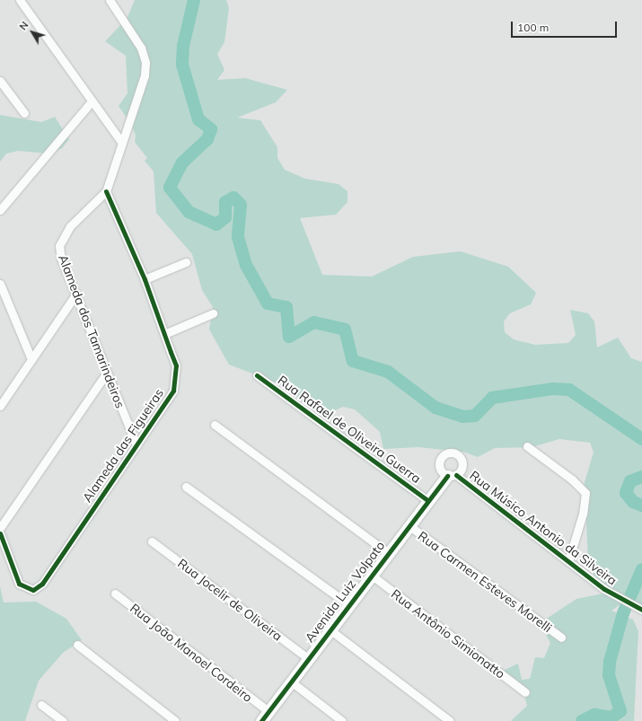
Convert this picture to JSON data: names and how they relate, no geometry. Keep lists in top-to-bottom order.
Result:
{
  "streets": {
    "street": [
      "Alameda dos Tamarindeiros",
      "Rua Rafael de Oliveira Guerra",
      "Alameda das Figueiras",
      "Rua Músico Antonio da Silveira",
      "Rua Carmen Esteves Morelli",
      "Avenida Luiz Volpato",
      "Rua Jocelir de Oliveira",
      "Rua Antônio Simionatto",
      "Rua João Manoel Cordeiro"
    ]
  },
  "crossings": [
    ["Alameda dos Tamarindeiros", "Alameda das Figueiras"],
    ["Rua Rafael de Oliveira Guerra", "Avenida Luiz Volpato"],
    ["Rua Músico Antonio da Silveira", "Avenida Luiz Volpato"],
    ["Rua Carmen Esteves Morelli", "Avenida Luiz Volpato"],
    ["Avenida Luiz Volpato", "Rua Jocelir de Oliveira"],
    ["Avenida Luiz Volpato", "Rua Antônio Simionatto"],
    ["Avenida Luiz Volpato", "Rua João Manoel Cordeiro"]
  ],
  "scale_bar": "100 m",
  "north": "top left"
}
